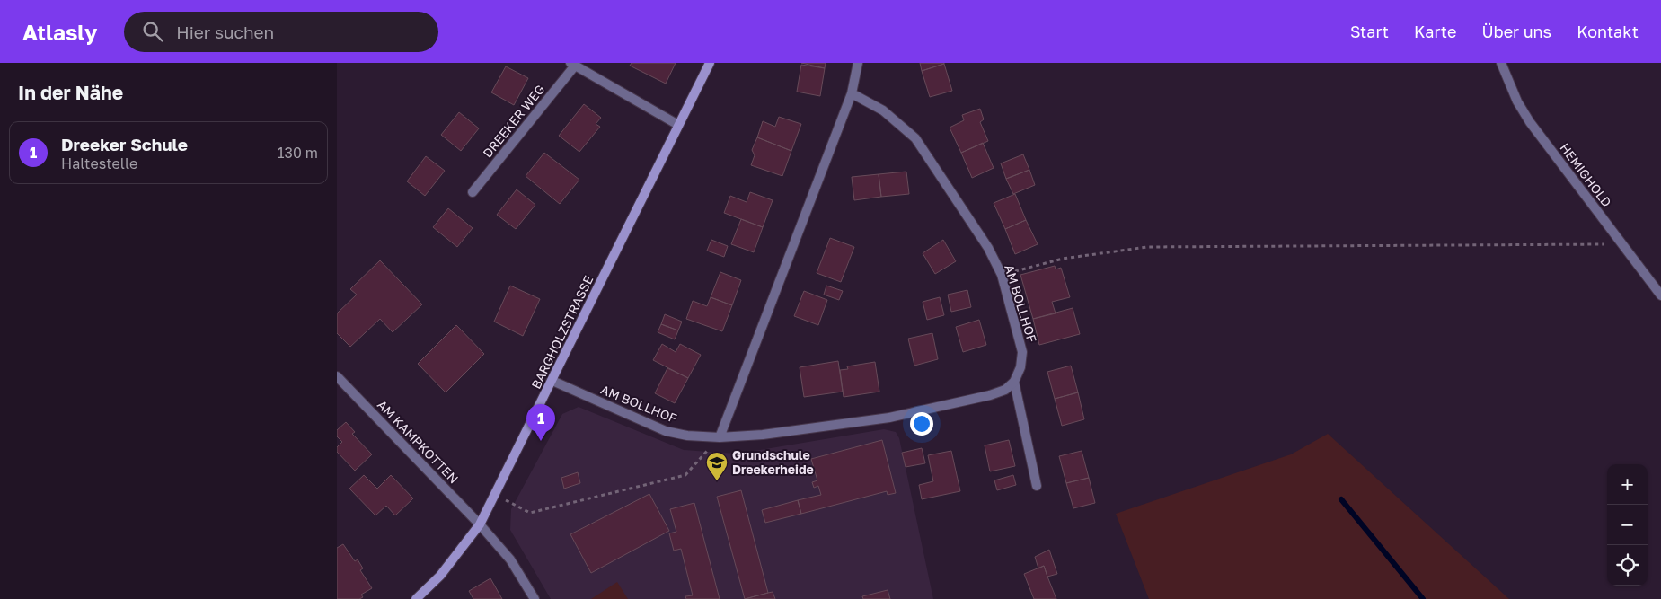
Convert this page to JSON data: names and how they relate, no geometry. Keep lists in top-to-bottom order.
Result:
{
  "streets": {
    "main road": ["BARGHOLZSTRASSE"],
    "street": [
      "DREEKER WEG",
      "HEMIGHOLD",
      "AM BOLLHOF",
      "AM KAMPKOTTEN"
    ]
  },
  "crossings": [
    ["DREEKER WEG", "BARGHOLZSTRASSE"],
    ["AM BOLLHOF", "BARGHOLZSTRASSE"],
    ["BARGHOLZSTRASSE", "AM KAMPKOTTEN"]
  ],
  "places": {
    "school or university": ["Grundschule Dreekerheide"]
  },
  "page": {
    "header": "Atlasly",
    "search": "Hier suchen",
    "nav": [
      "Start",
      "Karte",
      "Über uns",
      "Kontakt"
    ],
    "heading": "In der Nähe",
    "list": [
      {
        "mark": "1",
        "name": "Dreeker Schule",
        "note": "Haltestelle",
        "value": "130 m"
      }
    ],
    "pins": "1",
    "map_buttons": ["+", "−"]
  }
}
